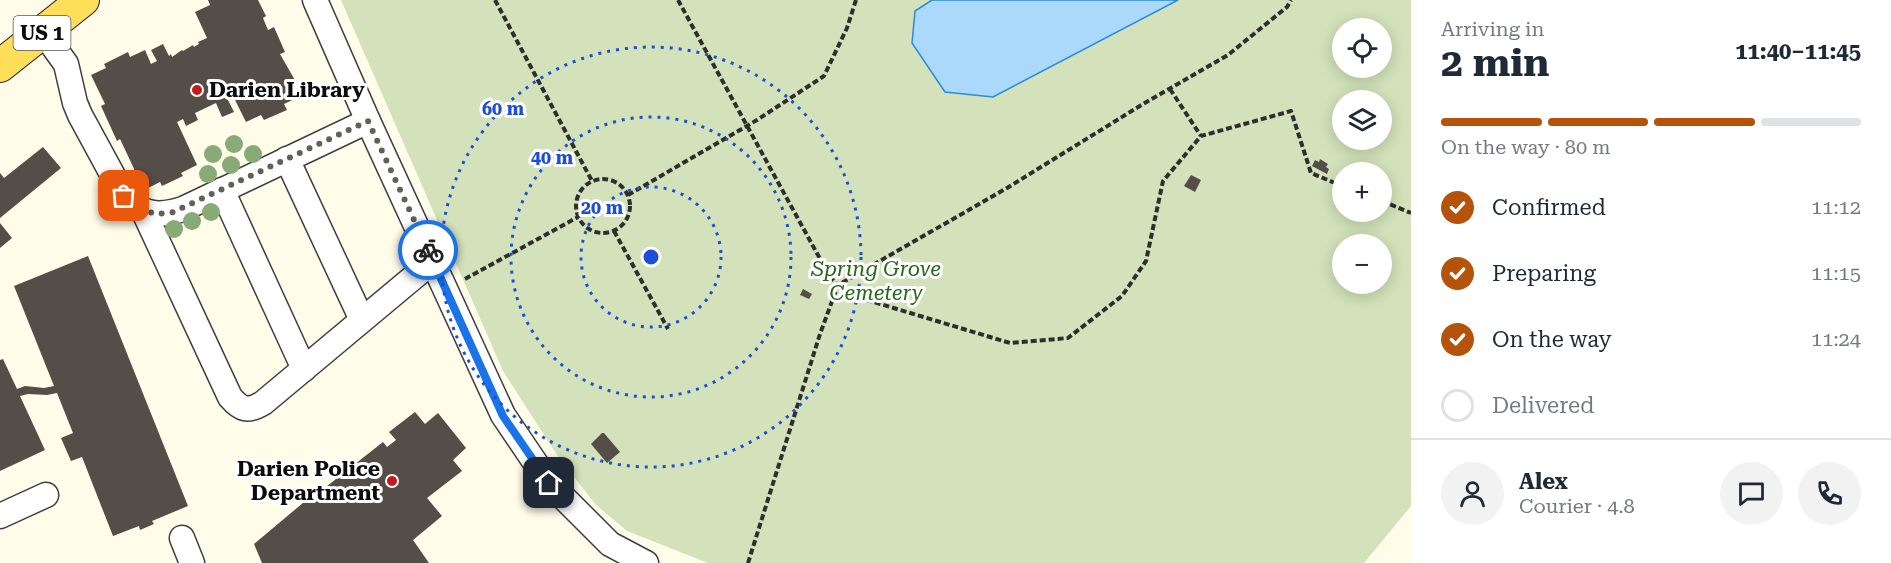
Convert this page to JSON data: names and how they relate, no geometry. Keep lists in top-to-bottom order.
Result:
{
  "streets": {
    "main road": ["US 1"]
  },
  "parks": ["Spring Grove Cemetery"],
  "places": ["Darien Library", "Darien Police Department"],
  "page": {
    "heading": ["2 min", "Arriving in", "11:40–11:45"],
    "panel": ["Alex", "Courier · 4.8"],
    "map_buttons": ["+", "−"],
    "bar": "On the way · 80 m",
    "list": [
      ["Confirmed", "11:12"],
      ["Preparing", "11:15"],
      ["On the way", "11:24"],
      "Delivered"
    ]
  },
  "rings": ["60 m", "40 m", "20 m"]
}
